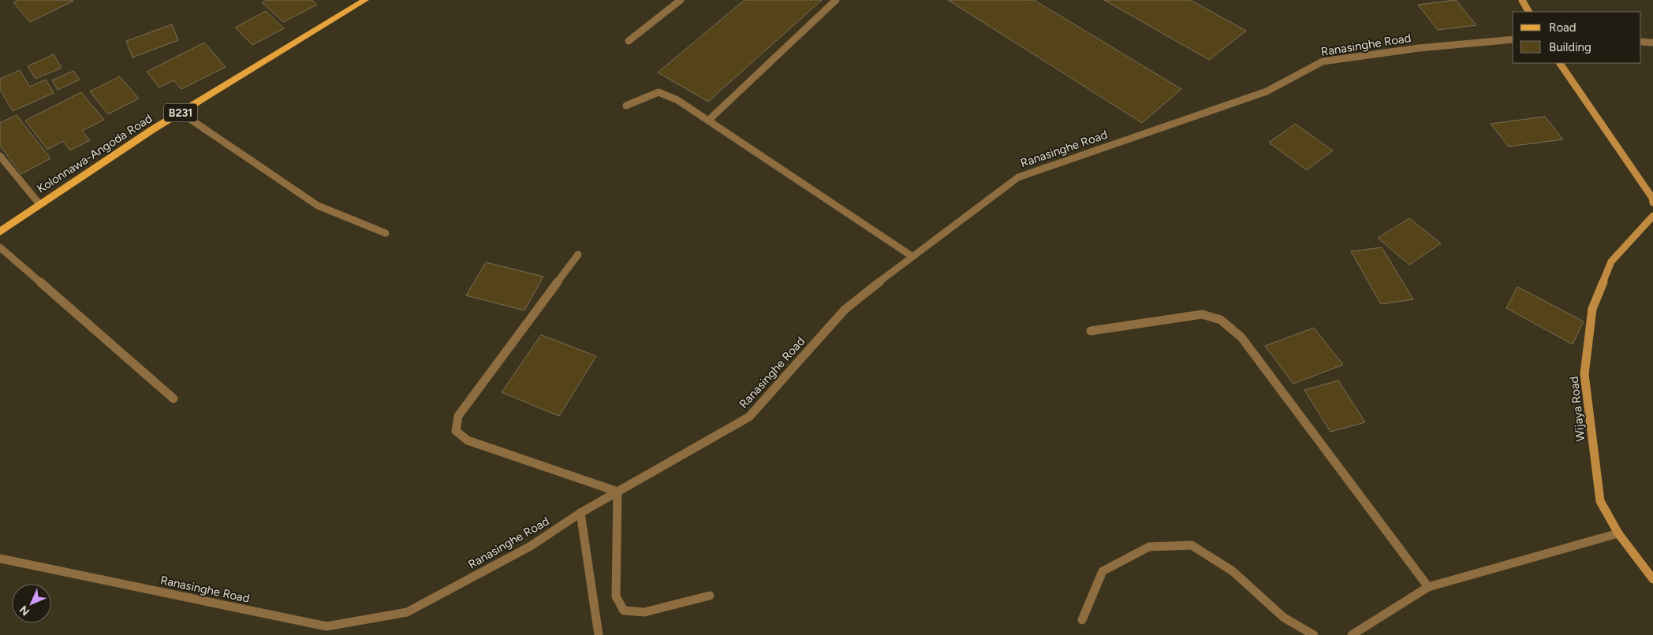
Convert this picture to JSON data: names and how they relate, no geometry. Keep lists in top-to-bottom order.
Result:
{
  "streets": {
    "main road": ["B231", "Kolonnawa-Angoda Road"],
    "street": ["Ranasinghe Road", "Wijaya Road"]
  },
  "legend": ["Road", "Building"],
  "north": "bottom left"
}
